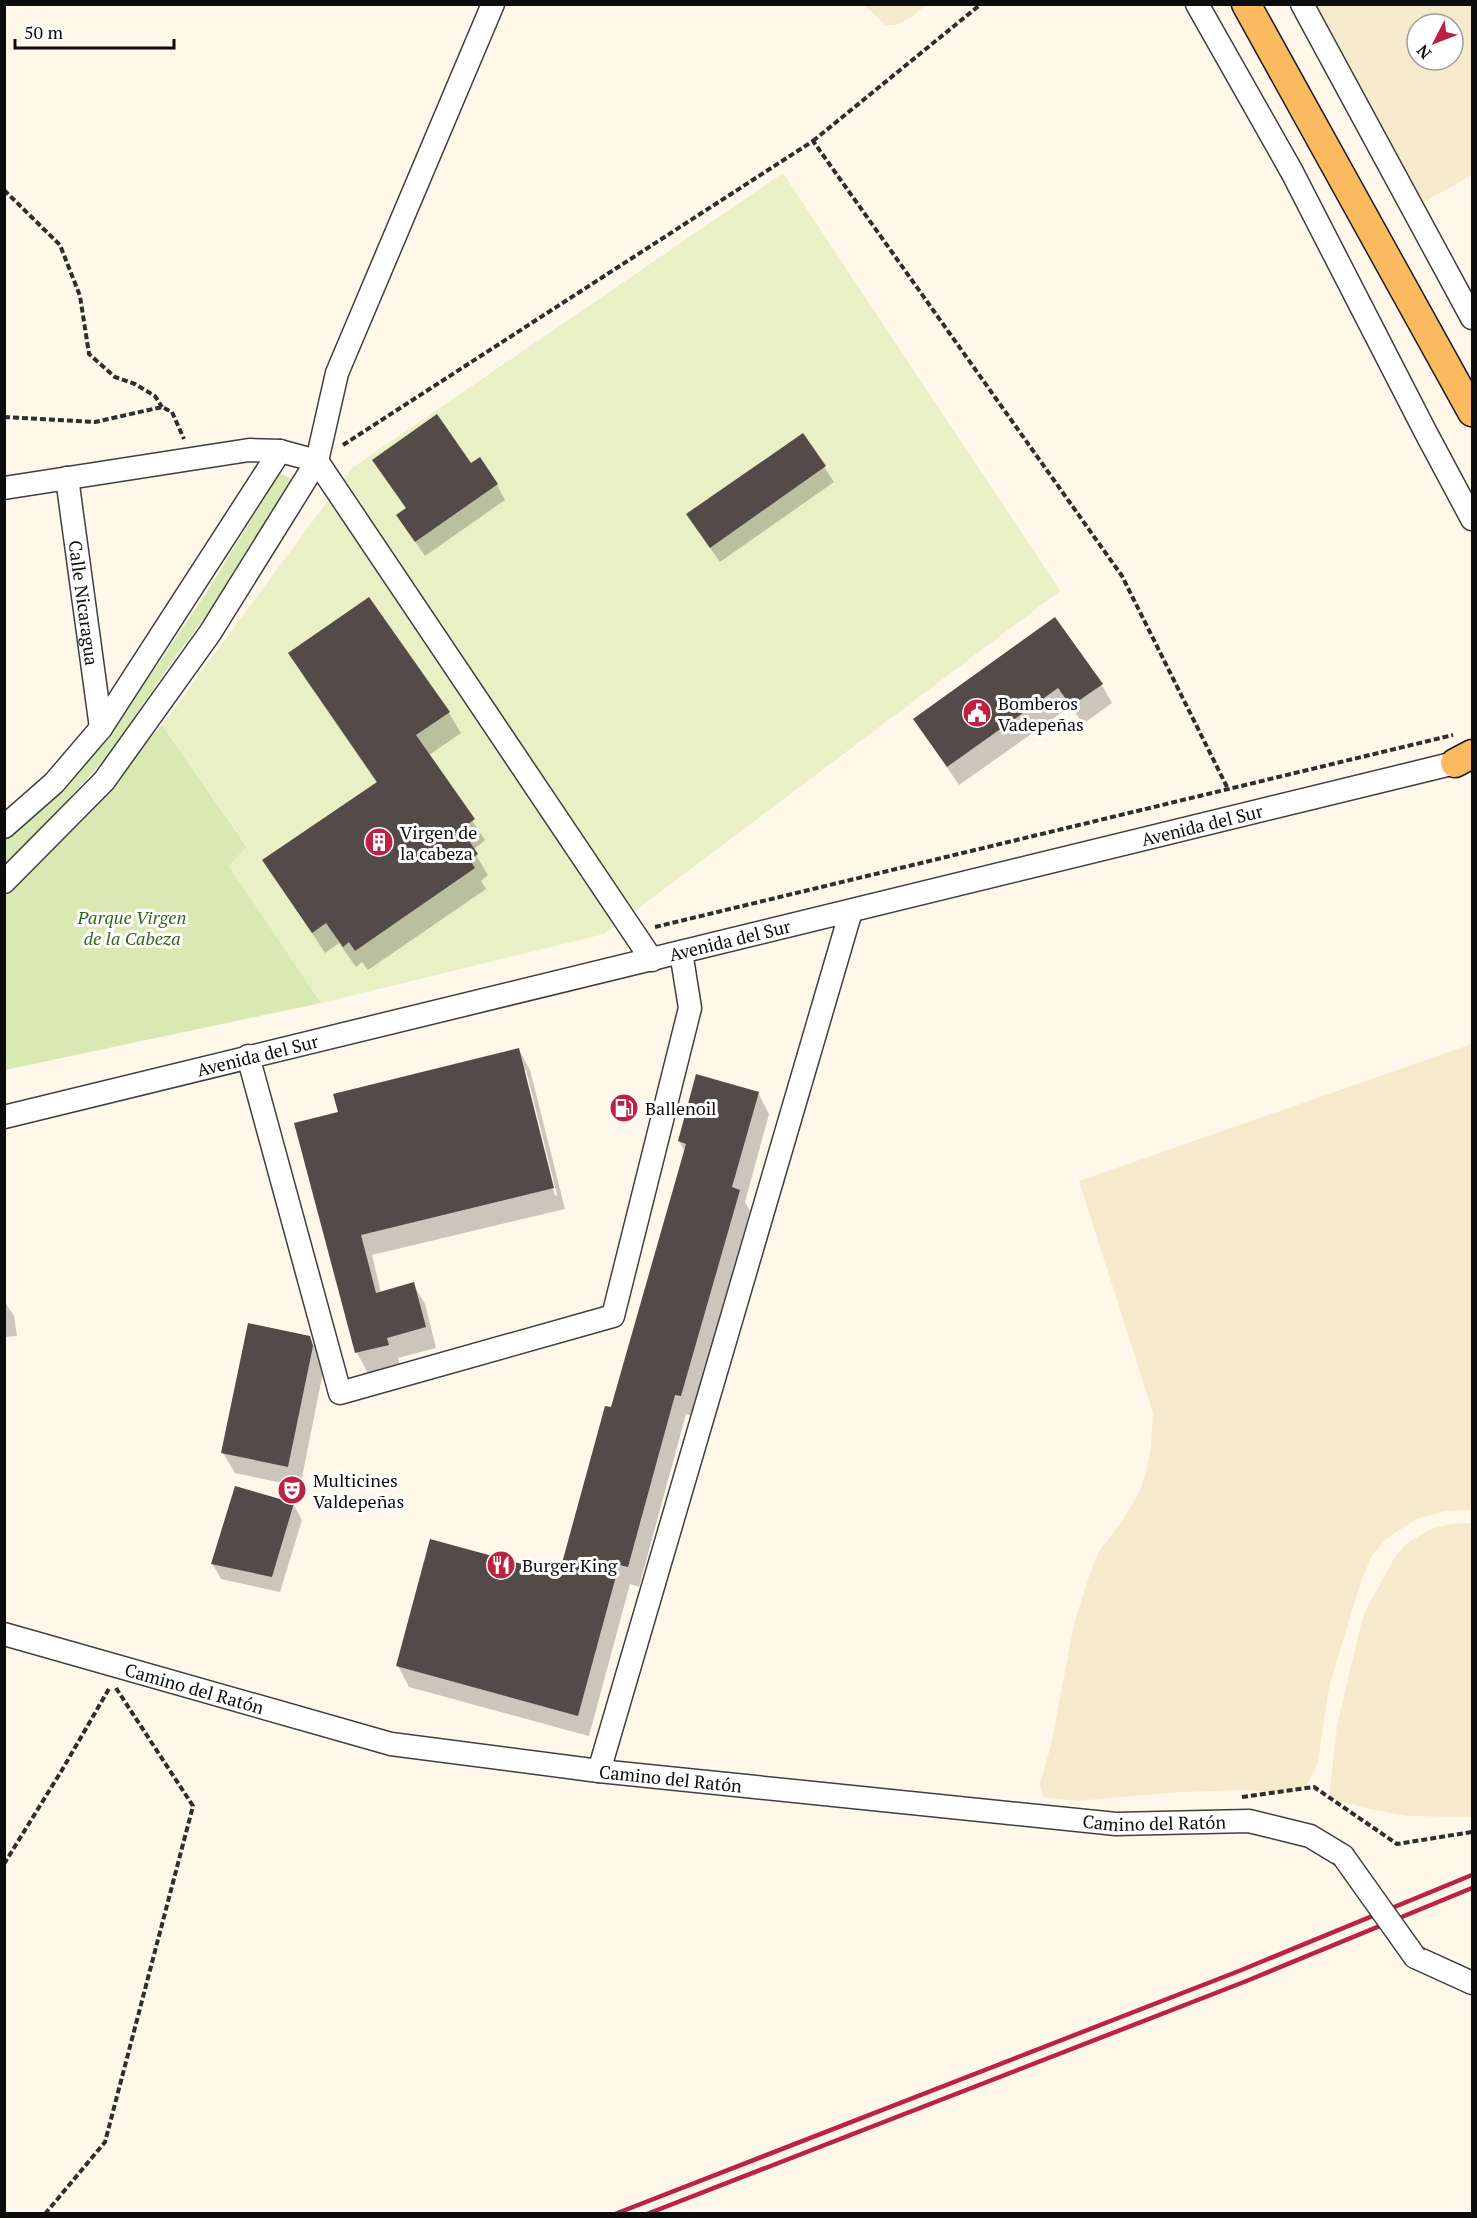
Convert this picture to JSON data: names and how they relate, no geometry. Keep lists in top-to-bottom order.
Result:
{
  "streets": {
    "street": ["Calle Nicaragua", "Avenida del Sur", "Camino del Ratón"]
  },
  "parks": ["Parque Virgen de la Cabeza"],
  "places": {
    "public building": ["Bomberos Vadepeñas"],
    "building": ["Virgen de la cabeza"],
    "fuel station": ["Ballenoil"],
    "theatre": ["Multicines Valdepeñas"],
    "restaurant": ["Burger King"]
  },
  "scale_bar": "50 m",
  "north": "bottom left"
}
